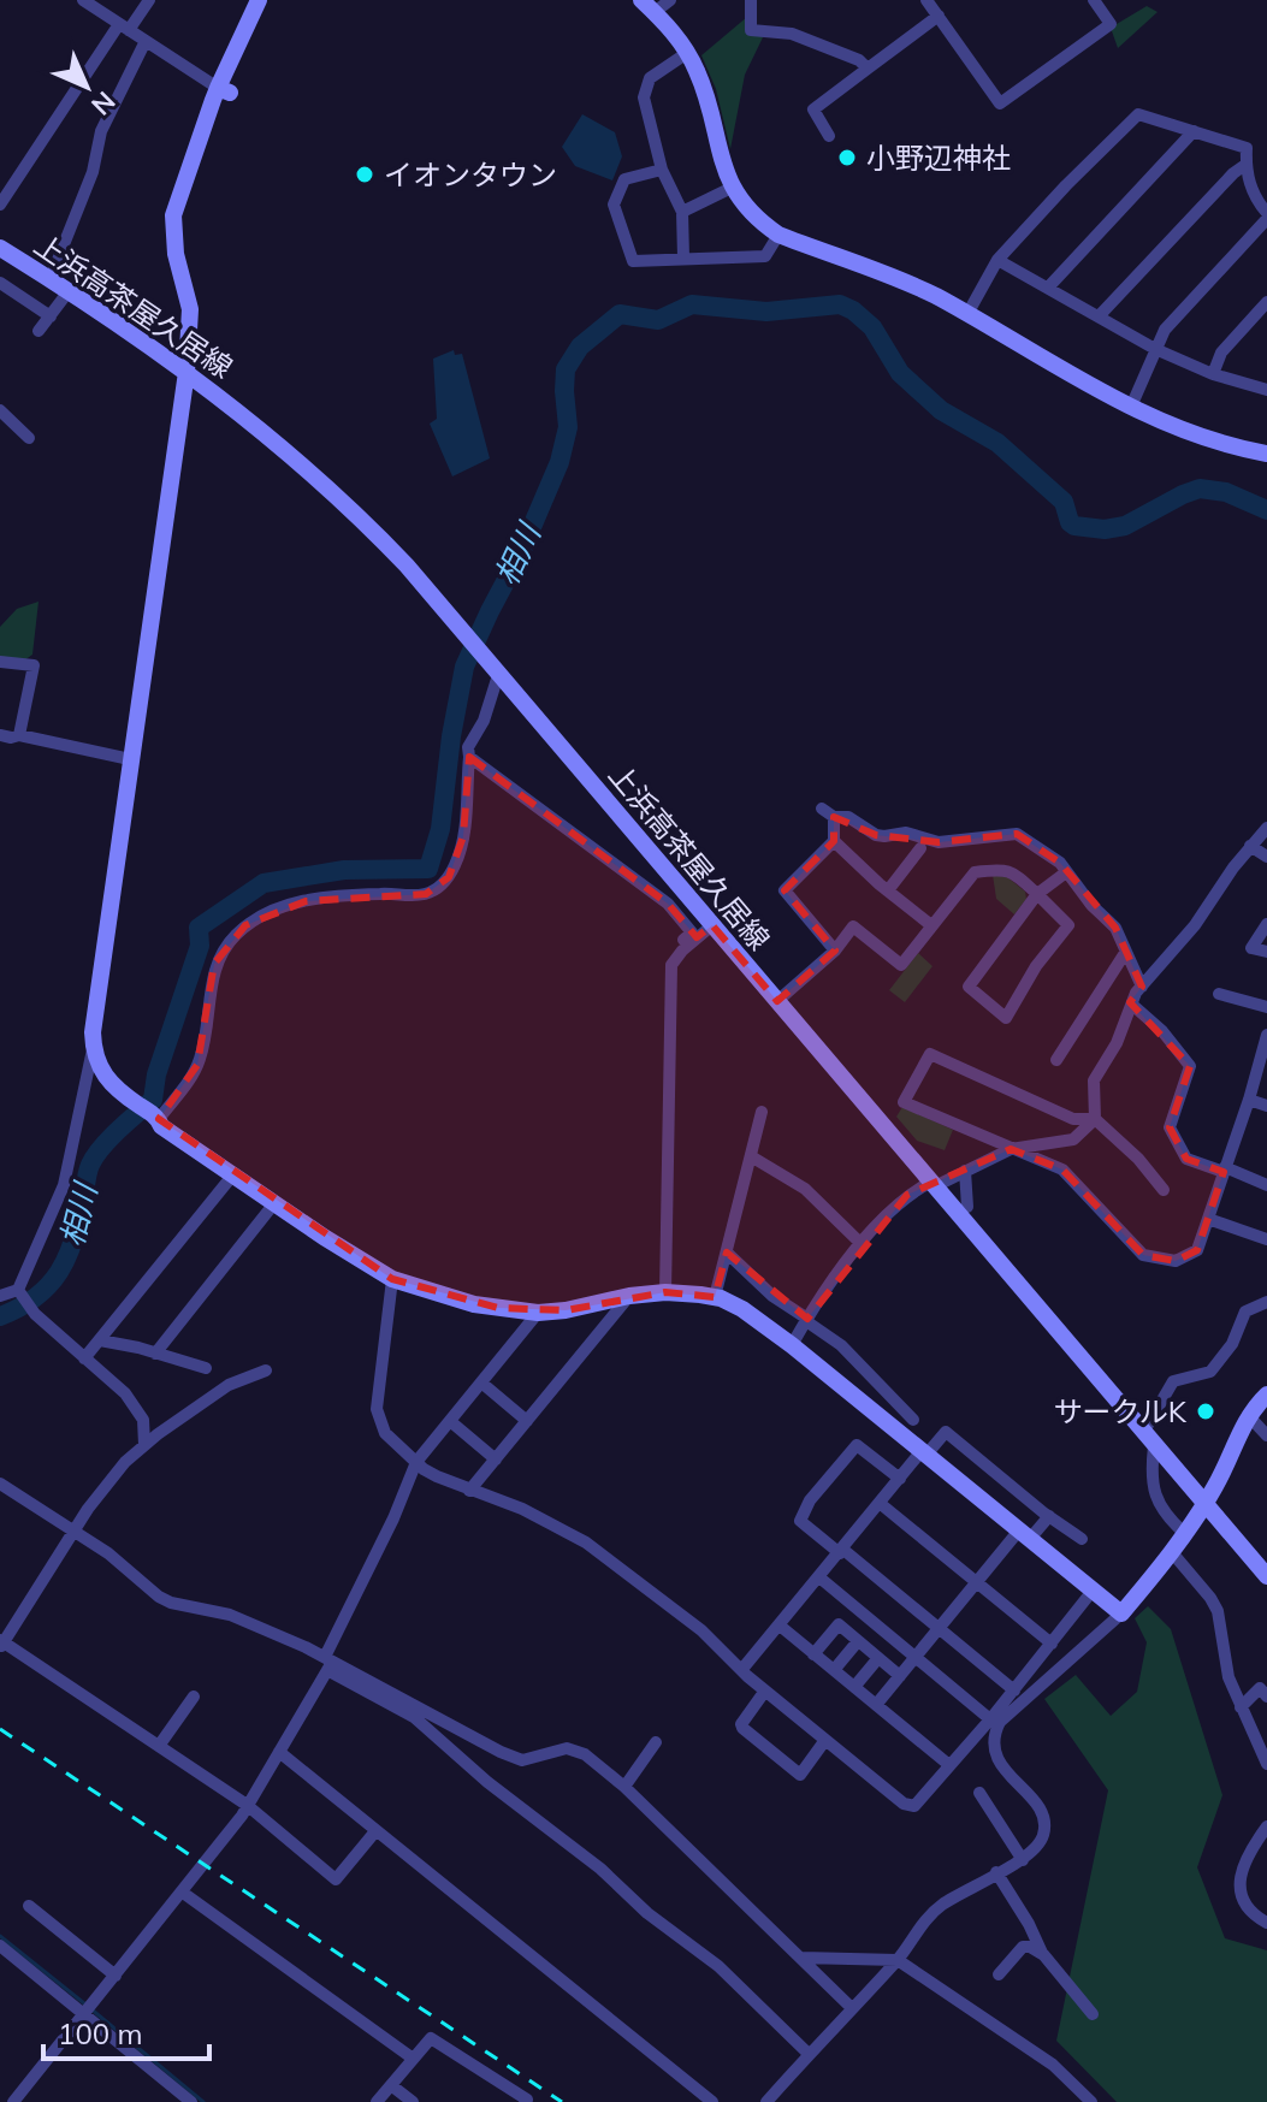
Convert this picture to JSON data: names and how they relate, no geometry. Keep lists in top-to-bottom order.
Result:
{
  "streets": {
    "street": ["上浜高茶屋久居線"]
  },
  "water": ["相川"],
  "places": ["小野辺神社", "イオンタウン", "サークルK"],
  "scale_bar": "100 m",
  "north": "bottom right"
}
